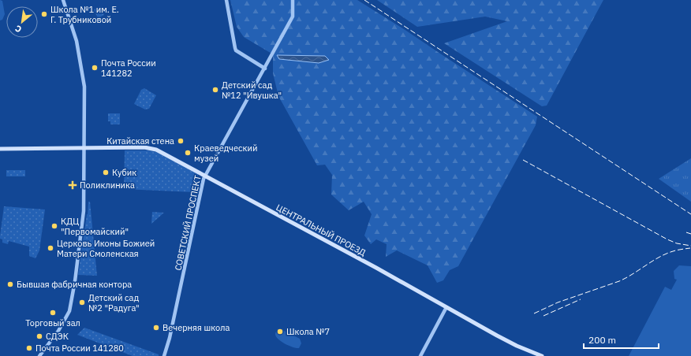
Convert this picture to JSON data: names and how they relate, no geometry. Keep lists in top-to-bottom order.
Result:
{
  "streets": {
    "main road": ["ЦЕНТРАЛЬНЫЙ ПРОЕЗД"],
    "street": ["СОВЕТСКИЙ ПРОСПЕКТ"]
  },
  "crossings": [
    ["СОВЕТСКИЙ ПРОСПЕКТ", "ЦЕНТРАЛЬНЫЙ ПРОЕЗД"]
  ],
  "places": {
    "other": [
      "Школа №1 им. Е. Г. Трубниковой",
      "Почта России 141282",
      "Детский сад №12 \"Ивушка\"",
      "Китайская стена",
      "Краеведческий музей",
      "Кубик",
      "КДЦ \"Первомайский\"",
      "Церковь Иконы Божией Матери Смоленская",
      "Бывшая фабричная контора",
      "Детский сад №2 \"Радуга\"",
      "Торговый зал",
      "Вечерняя школа",
      "Школа №7",
      "СДЭК",
      "Почта России 141280"
    ],
    "health": ["Поликлиника"]
  },
  "scale_bar": "200 m",
  "north": "bottom left"
}
